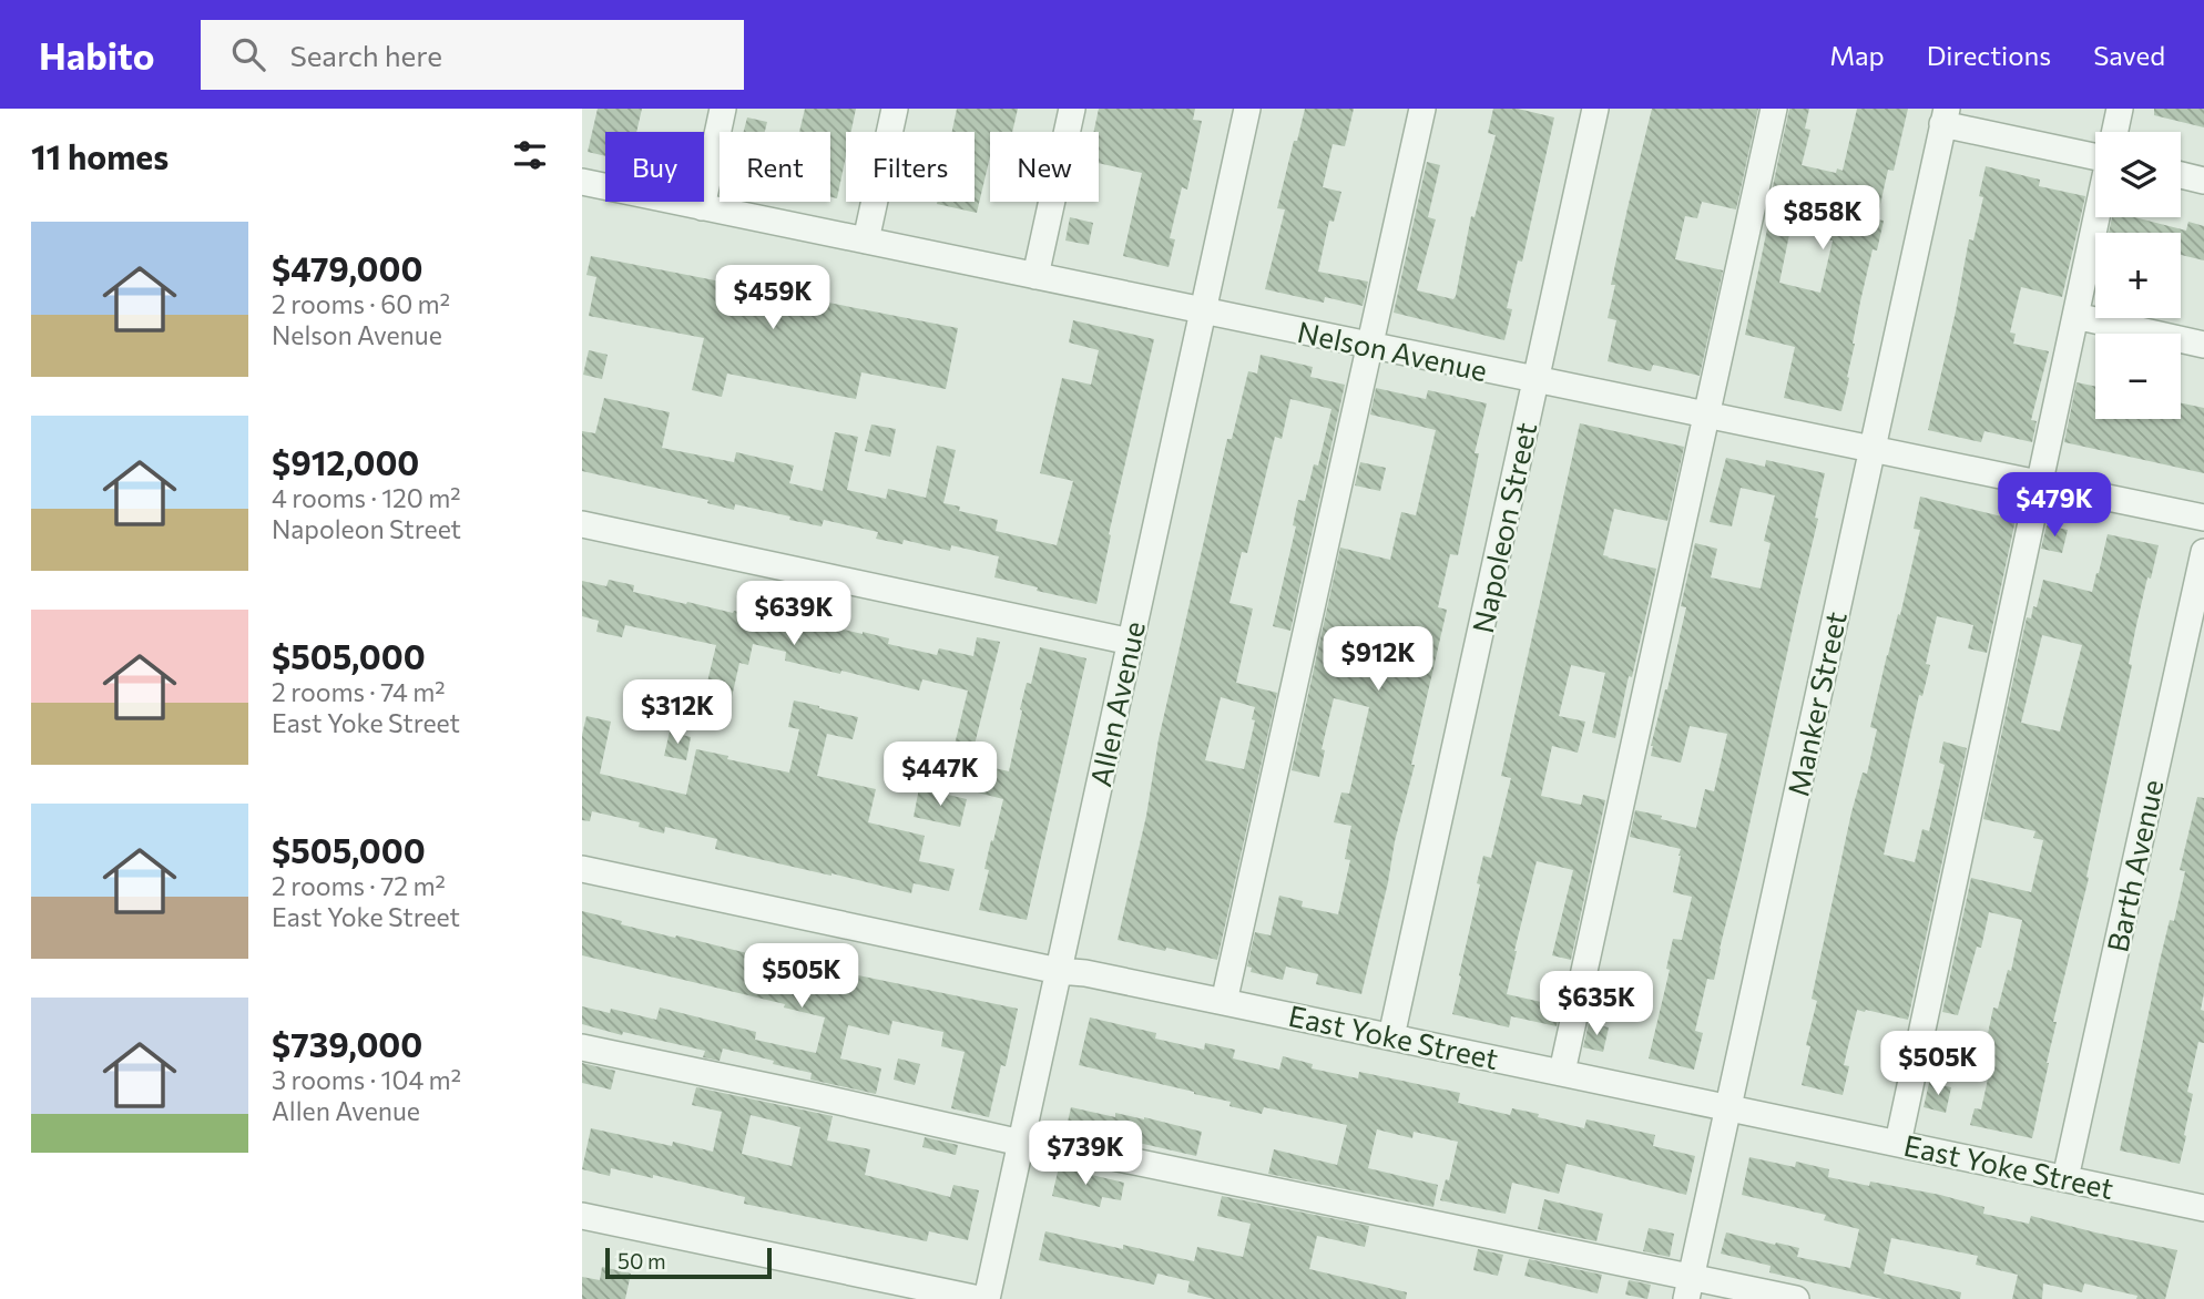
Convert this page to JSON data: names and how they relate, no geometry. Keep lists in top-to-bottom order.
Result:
{
  "streets": {
    "street": [
      "Nelson Avenue",
      "Napoleon Street",
      "Allen Avenue",
      "Manker Street",
      "Barth Avenue",
      "East Yoke Street"
    ]
  },
  "crossings": [
    ["Nelson Avenue", "Napoleon Street"],
    ["Nelson Avenue", "Allen Avenue"],
    ["Nelson Avenue", "Manker Street"],
    ["Napoleon Street", "East Yoke Street"],
    ["Allen Avenue", "East Yoke Street"],
    ["Manker Street", "East Yoke Street"],
    ["Barth Avenue", "East Yoke Street"]
  ],
  "scale_bar": "50 m",
  "page": {
    "header": "Habito",
    "search": "Search here",
    "nav": ["Map", "Directions", "Saved"],
    "heading": "11 homes",
    "map_buttons": ["+", "−"],
    "chip": [
      "Buy",
      "Rent",
      "Filters",
      "New"
    ],
    "price": [
      "$858K",
      "$459K",
      "$479K",
      "$639K",
      "$912K",
      "$312K",
      "$447K",
      "$505K",
      "$635K",
      "$505K",
      "$739K"
    ],
    "list": [
      {
        "name": "$479,000",
        "note": "2 rooms · 60 m² · Nelson Avenue"
      },
      {
        "name": "$912,000",
        "note": "4 rooms · 120 m² · Napoleon Street"
      },
      {
        "name": "$505,000",
        "note": "2 rooms · 74 m² · East Yoke Street"
      },
      {
        "name": "$505,000",
        "note": "2 rooms · 72 m² · East Yoke Street"
      },
      {
        "name": "$739,000",
        "note": "3 rooms · 104 m² · Allen Avenue"
      }
    ],
    "scale": "50 m"
  }
}
